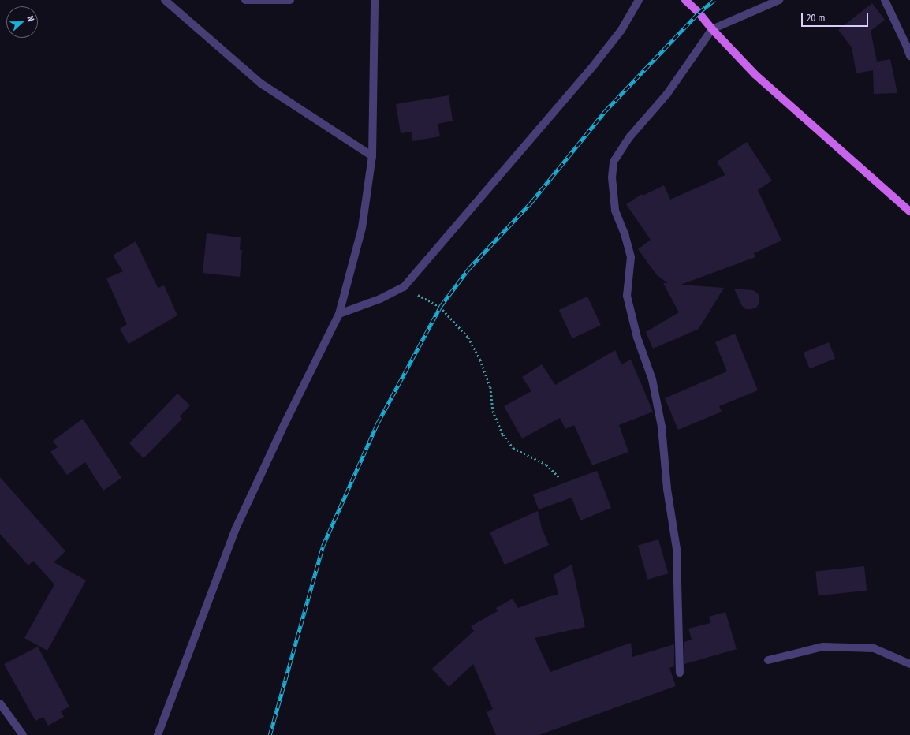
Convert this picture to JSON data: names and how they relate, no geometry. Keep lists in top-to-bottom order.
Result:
{
  "scale_bar": "20 m",
  "north": "right"
}
